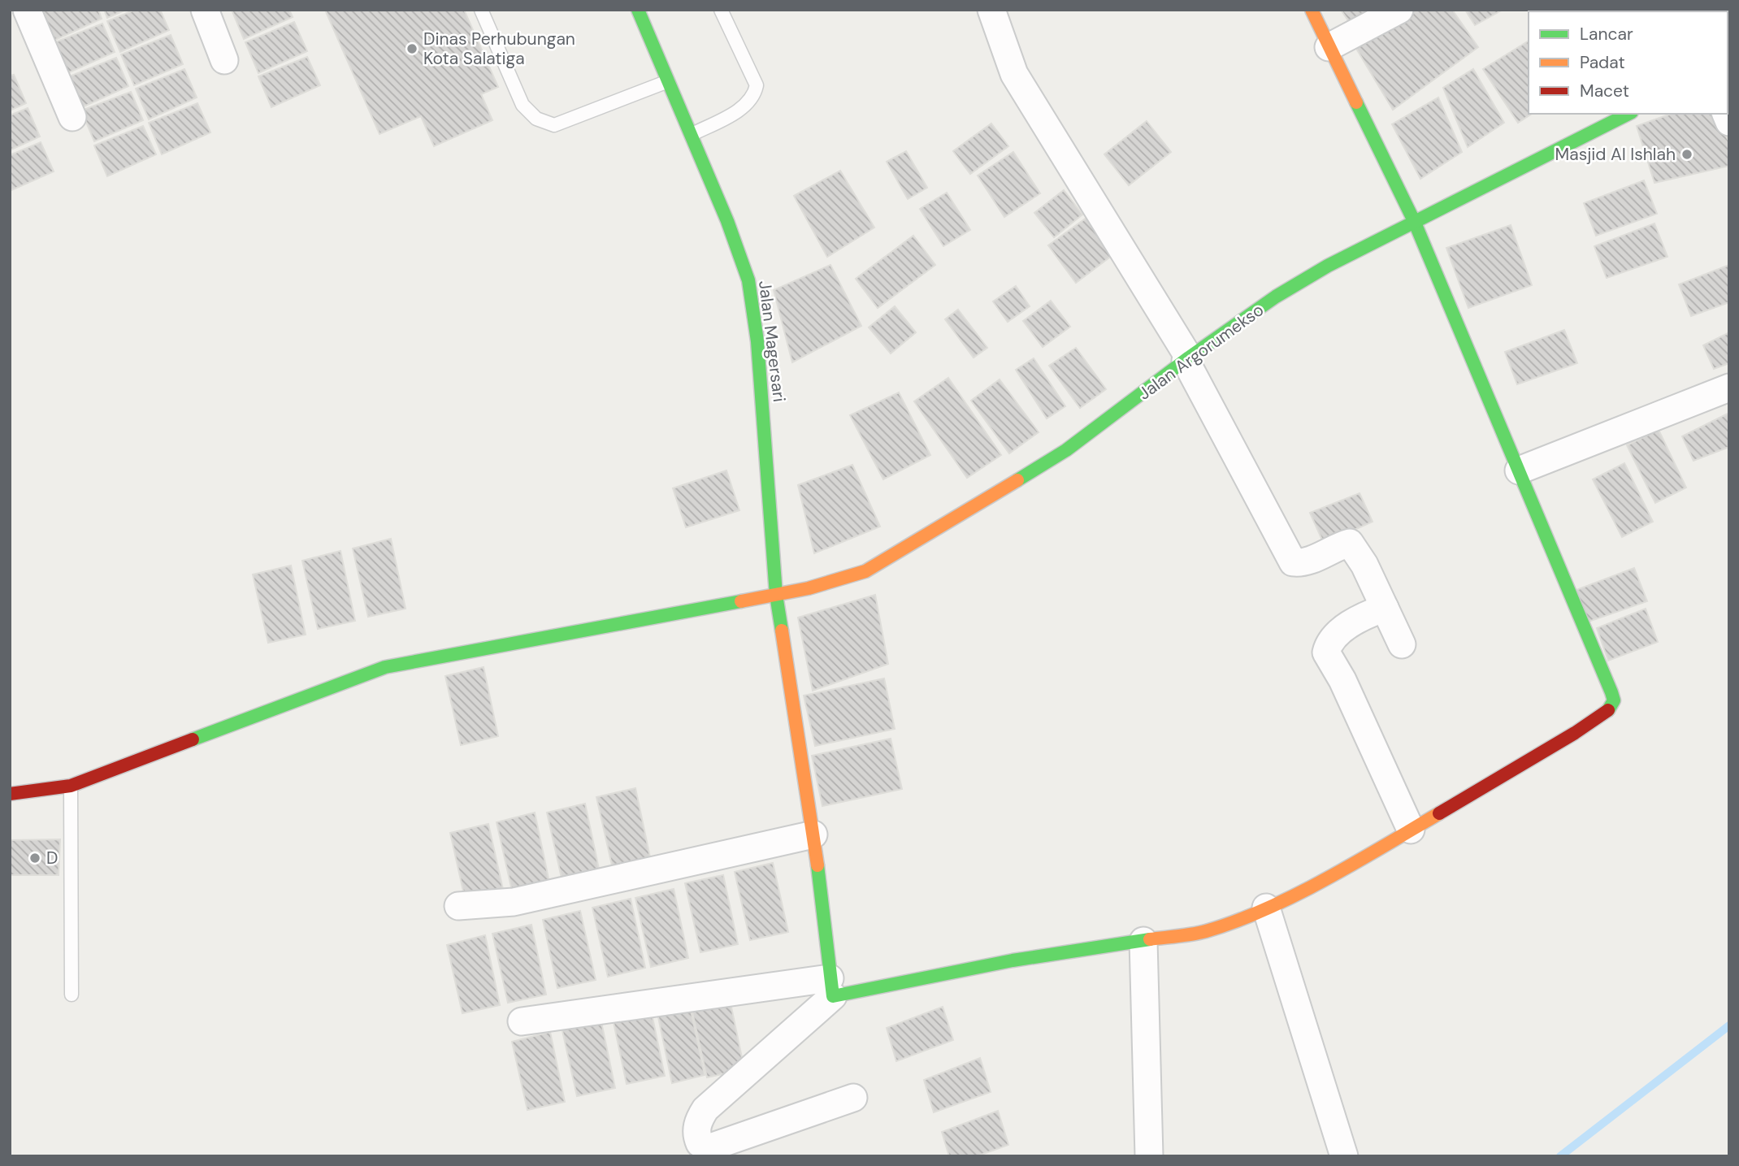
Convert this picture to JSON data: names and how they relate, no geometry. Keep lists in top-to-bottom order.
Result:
{
  "streets": {
    "street": ["Jalan Magersari", "Jalan Argorumekso"]
  },
  "crossings": [
    ["Jalan Magersari", "Jalan Argorumekso"]
  ],
  "places": ["Dinas Perhubungan Kota Salatiga", "Masjid Al Ishlah", "D"],
  "legend": ["Lancar", "Padat", "Macet"]
}
